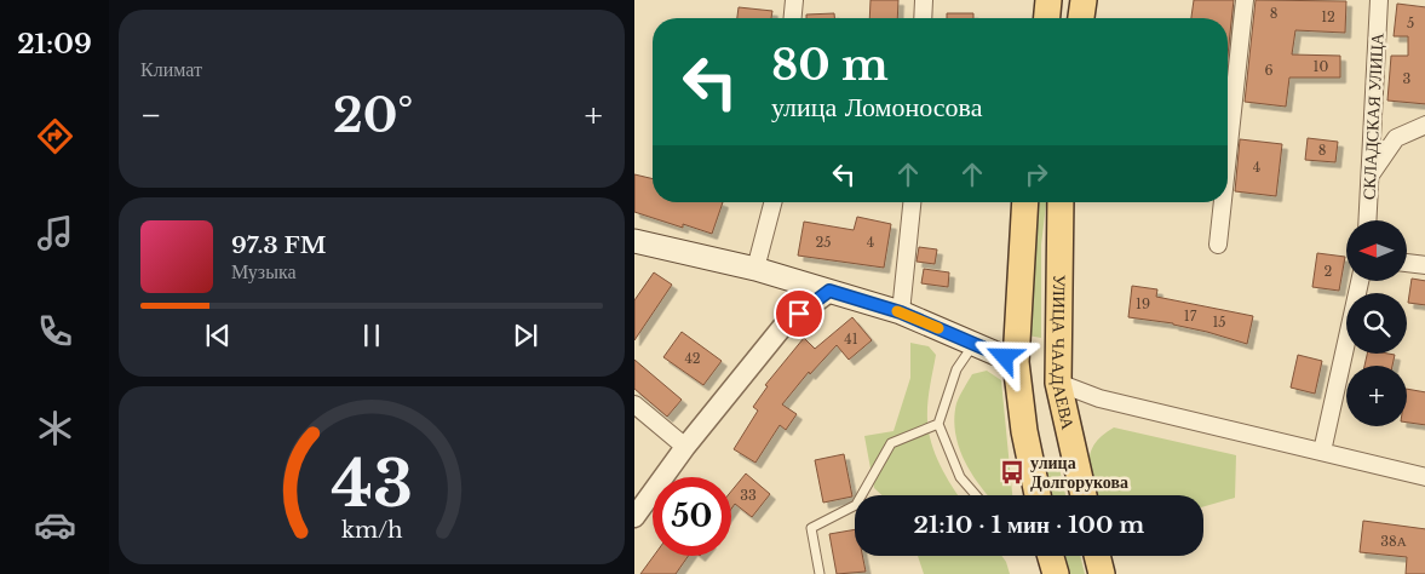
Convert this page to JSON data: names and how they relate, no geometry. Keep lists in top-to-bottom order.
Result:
{
  "streets": {
    "main road": ["УЛИЦА ЧААДАЕВА"],
    "street": ["СКЛАДСКАЯ УЛИЦА"]
  },
  "places": {
    "bus stop": ["улица Долгорукова"]
  },
  "house_numbers": [
    "8",
    "12",
    "5",
    "10",
    "6",
    "3",
    "8",
    "4",
    "25",
    "4",
    "2",
    "19",
    "17",
    "15",
    "41",
    "42",
    "33",
    "38А"
  ],
  "north": "left",
  "page": {
    "tabs": "21:09",
    "tile": "Климат",
    "turn": ["80 m", "улица Ломоносова"],
    "heat": ["−", "20°", "+"],
    "song": ["97.3 FM", "Музыка"],
    "map_buttons": "+",
    "limit": "50",
    "trip": "21:10 · 1 мин · 100 m",
    "gauge": ["43", "km/h"]
  }
}
